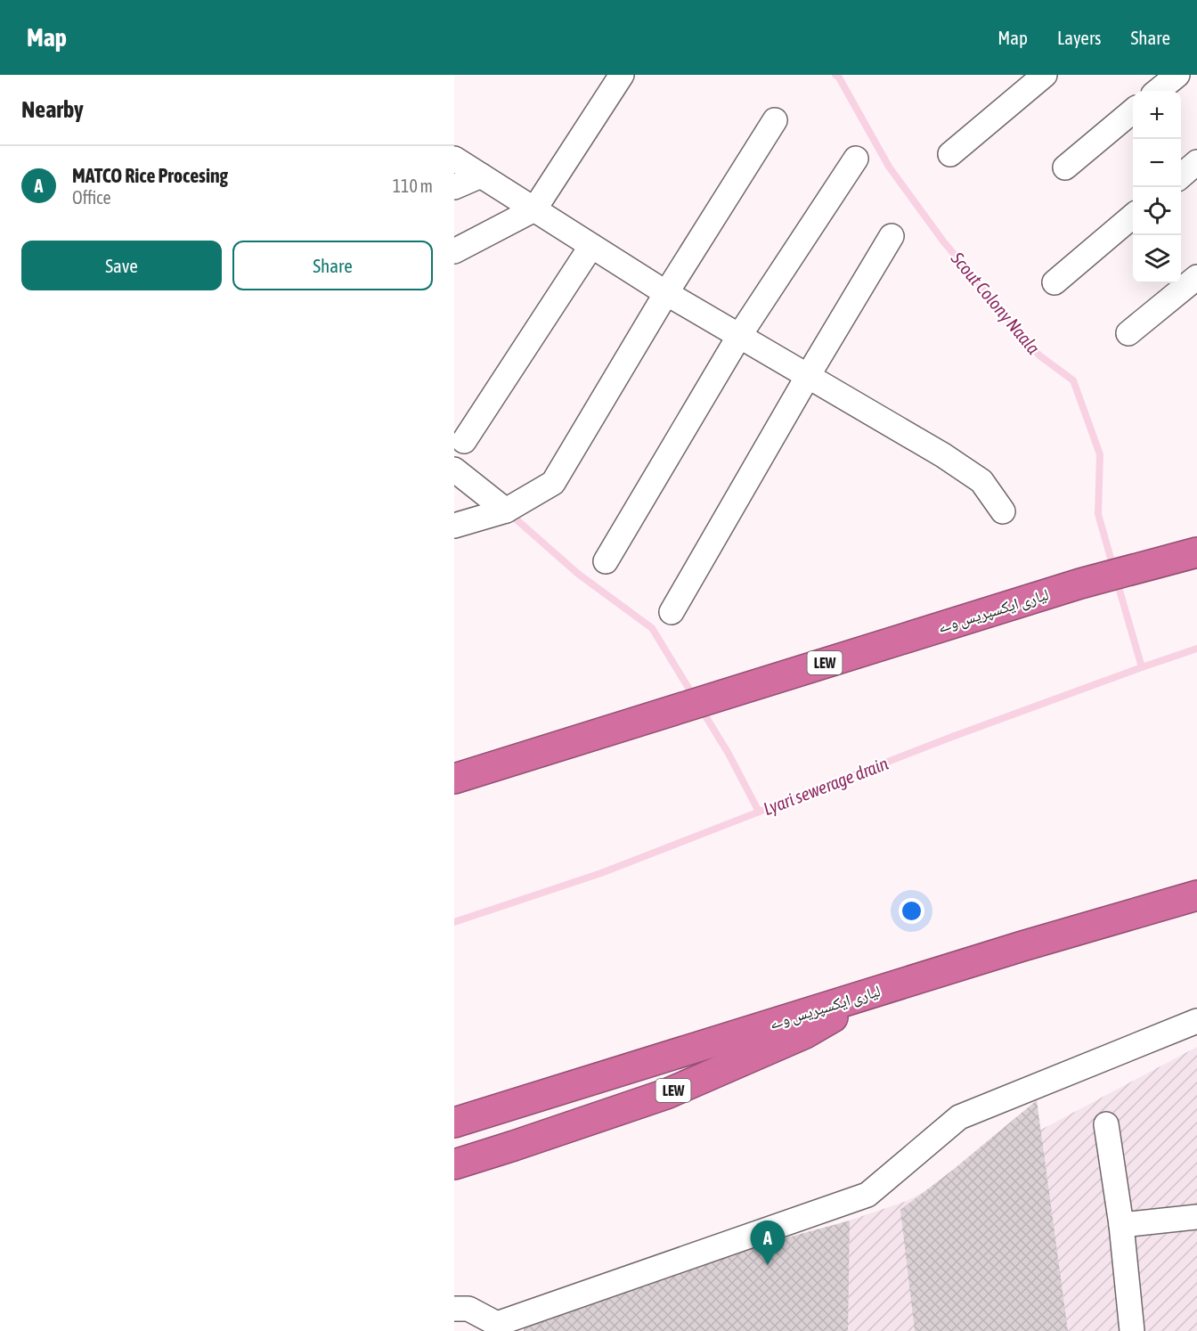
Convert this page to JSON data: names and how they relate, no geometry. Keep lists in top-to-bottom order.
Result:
{
  "streets": {
    "highway": ["لیاری ایکسپریس وے", "LEW"]
  },
  "crossings": [
    ["لیاری ایکسپریس وے", "LEW"]
  ],
  "water": ["Scout Colony Naala", "Lyari sewerage drain"],
  "page": {
    "header": "Map",
    "nav": ["Map", "Layers", "Share"],
    "heading": "Nearby",
    "map_buttons": ["+", "−"],
    "list": [
      {
        "mark": "A",
        "name": "MATCO Rice Procesing",
        "note": "Office",
        "value": "110 m"
      }
    ],
    "buttons": ["Save", "Share"],
    "pins": "A"
  }
}
